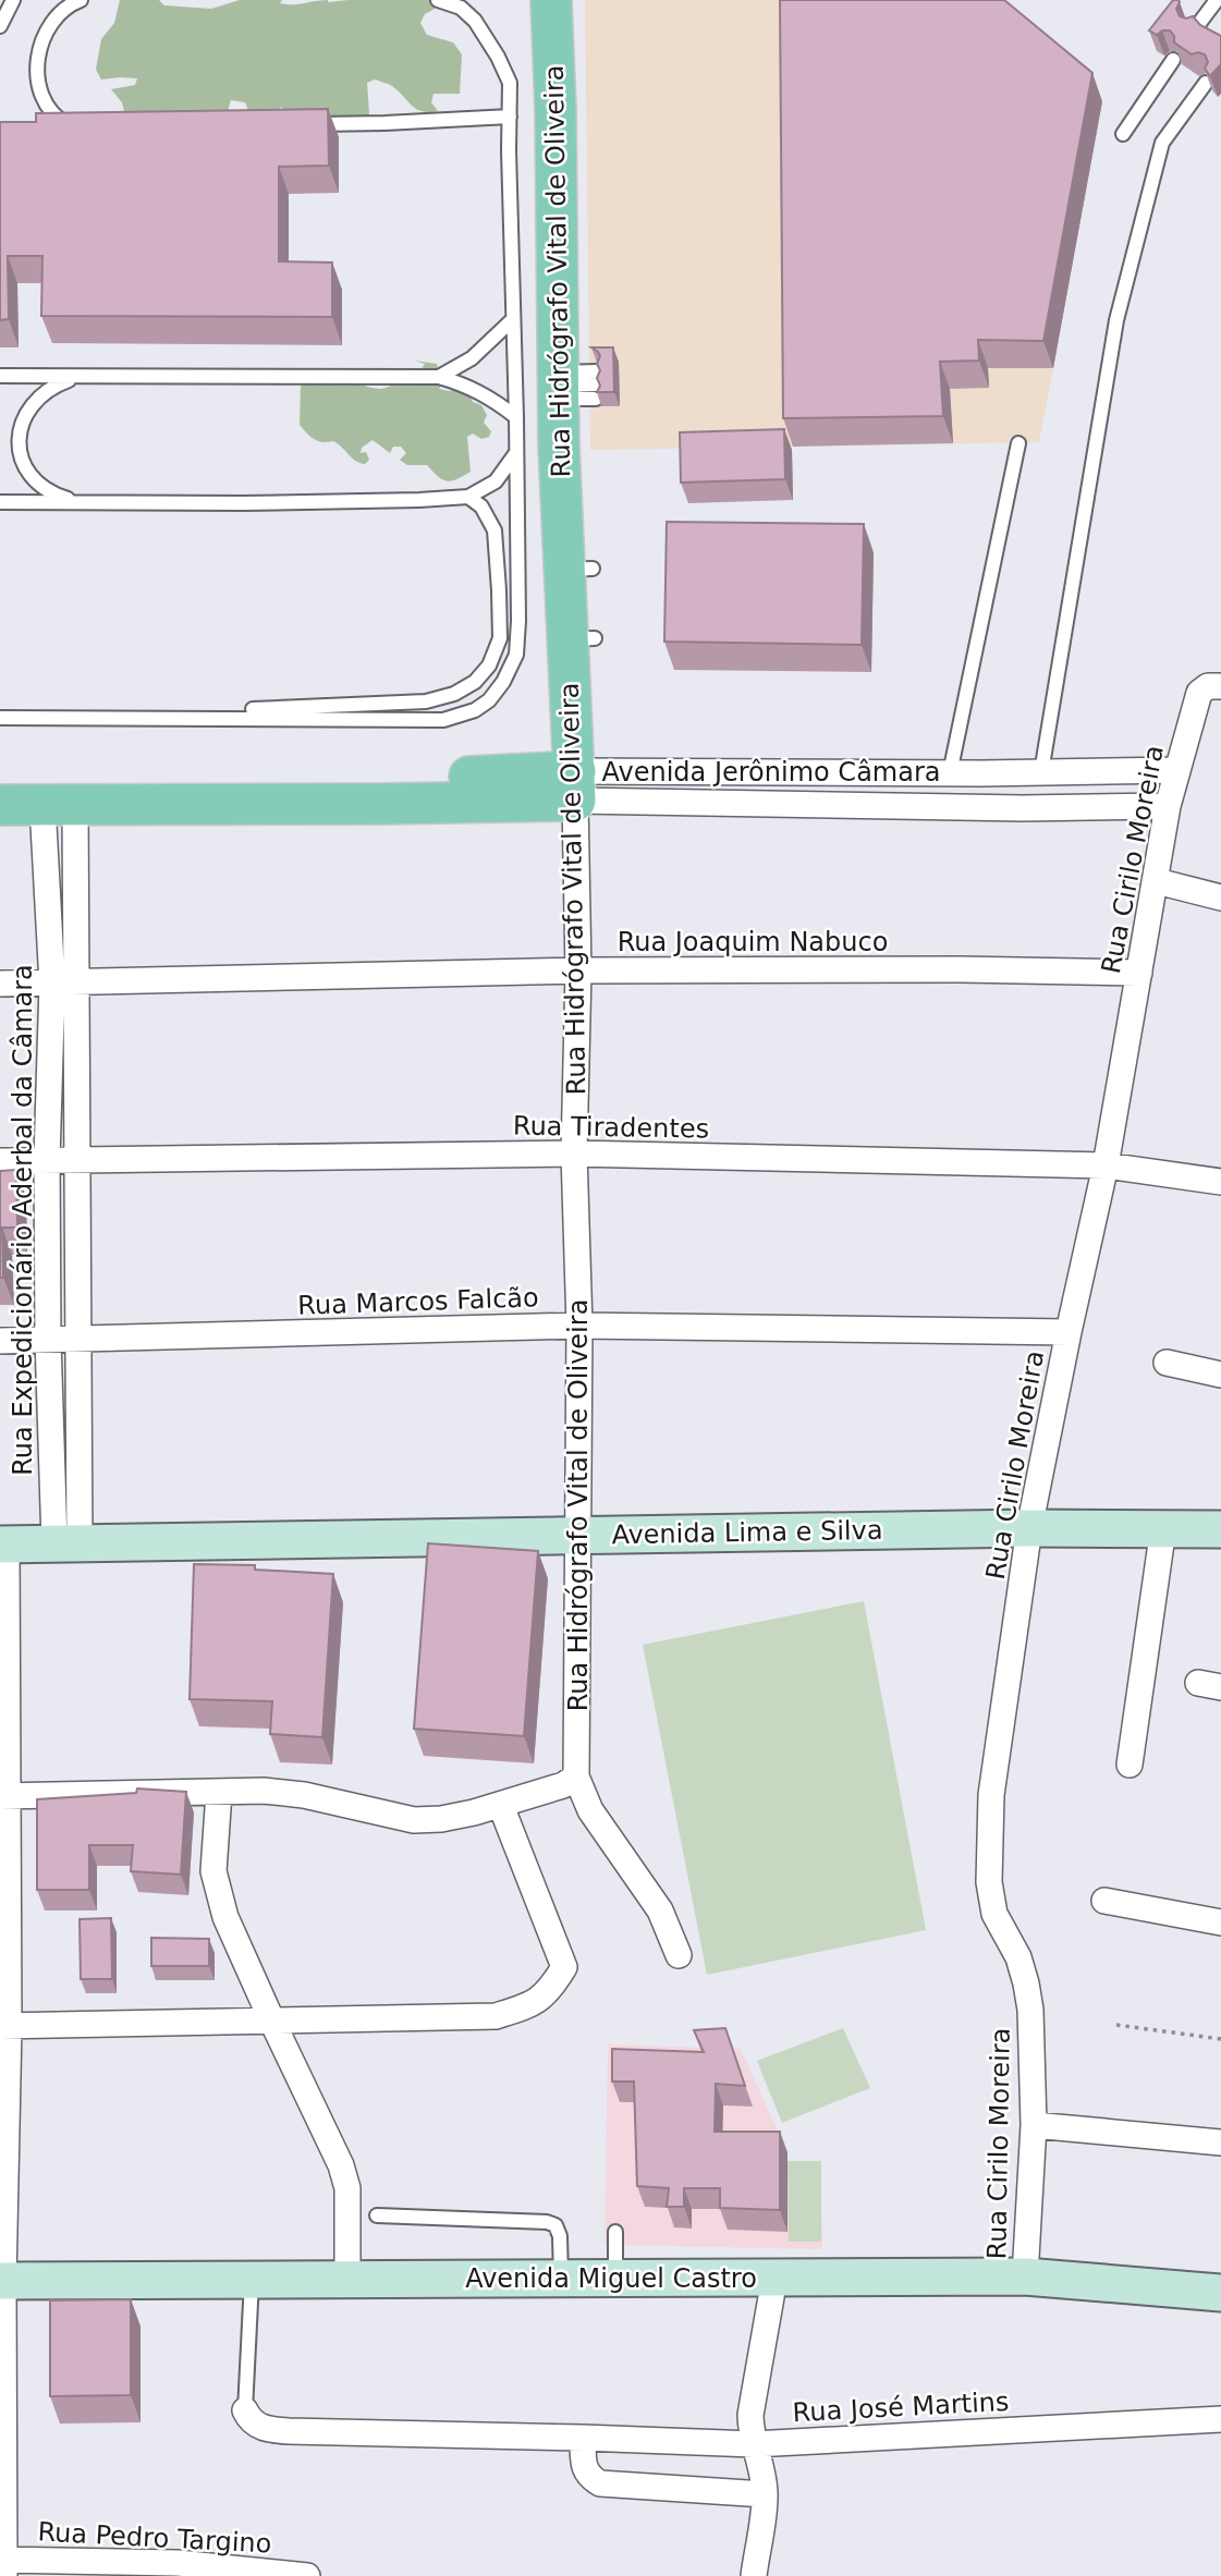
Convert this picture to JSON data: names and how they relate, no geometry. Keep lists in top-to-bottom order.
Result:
{
  "streets": {
    "main road": [
      "Rua Hidrógrafo Vital de Oliveira",
      "Avenida Jerônimo Câmara",
      "Avenida Lima e Silva",
      "Avenida Miguel Castro"
    ],
    "street": [
      "Rua Cirilo Moreira",
      "Rua Joaquim Nabuco",
      "Rua Tiradentes",
      "Rua Expedicionário Aderbal da Câmara",
      "Rua Marcos Falcão",
      "Rua José Martins",
      "Rua Pedro Targino"
    ]
  },
  "crossings": [
    ["Rua Hidrógrafo Vital de Oliveira", "Avenida Jerônimo Câmara"],
    ["Rua Hidrógrafo Vital de Oliveira", "Rua Joaquim Nabuco"],
    ["Rua Hidrógrafo Vital de Oliveira", "Rua Tiradentes"],
    ["Rua Hidrógrafo Vital de Oliveira", "Rua Marcos Falcão"],
    ["Rua Hidrógrafo Vital de Oliveira", "Avenida Lima e Silva"],
    ["Avenida Jerônimo Câmara", "Rua Cirilo Moreira"],
    ["Avenida Jerônimo Câmara", "Rua Expedicionário Aderbal da Câmara"],
    ["Rua Cirilo Moreira", "Rua Joaquim Nabuco"],
    ["Rua Cirilo Moreira", "Rua Tiradentes"],
    ["Rua Cirilo Moreira", "Rua Marcos Falcão"],
    ["Rua Cirilo Moreira", "Avenida Lima e Silva"],
    ["Rua Cirilo Moreira", "Avenida Miguel Castro"],
    ["Rua Joaquim Nabuco", "Rua Expedicionário Aderbal da Câmara"],
    ["Rua Tiradentes", "Rua Expedicionário Aderbal da Câmara"],
    ["Rua Expedicionário Aderbal da Câmara", "Rua Marcos Falcão"],
    ["Rua Expedicionário Aderbal da Câmara", "Avenida Lima e Silva"]
  ]
}
